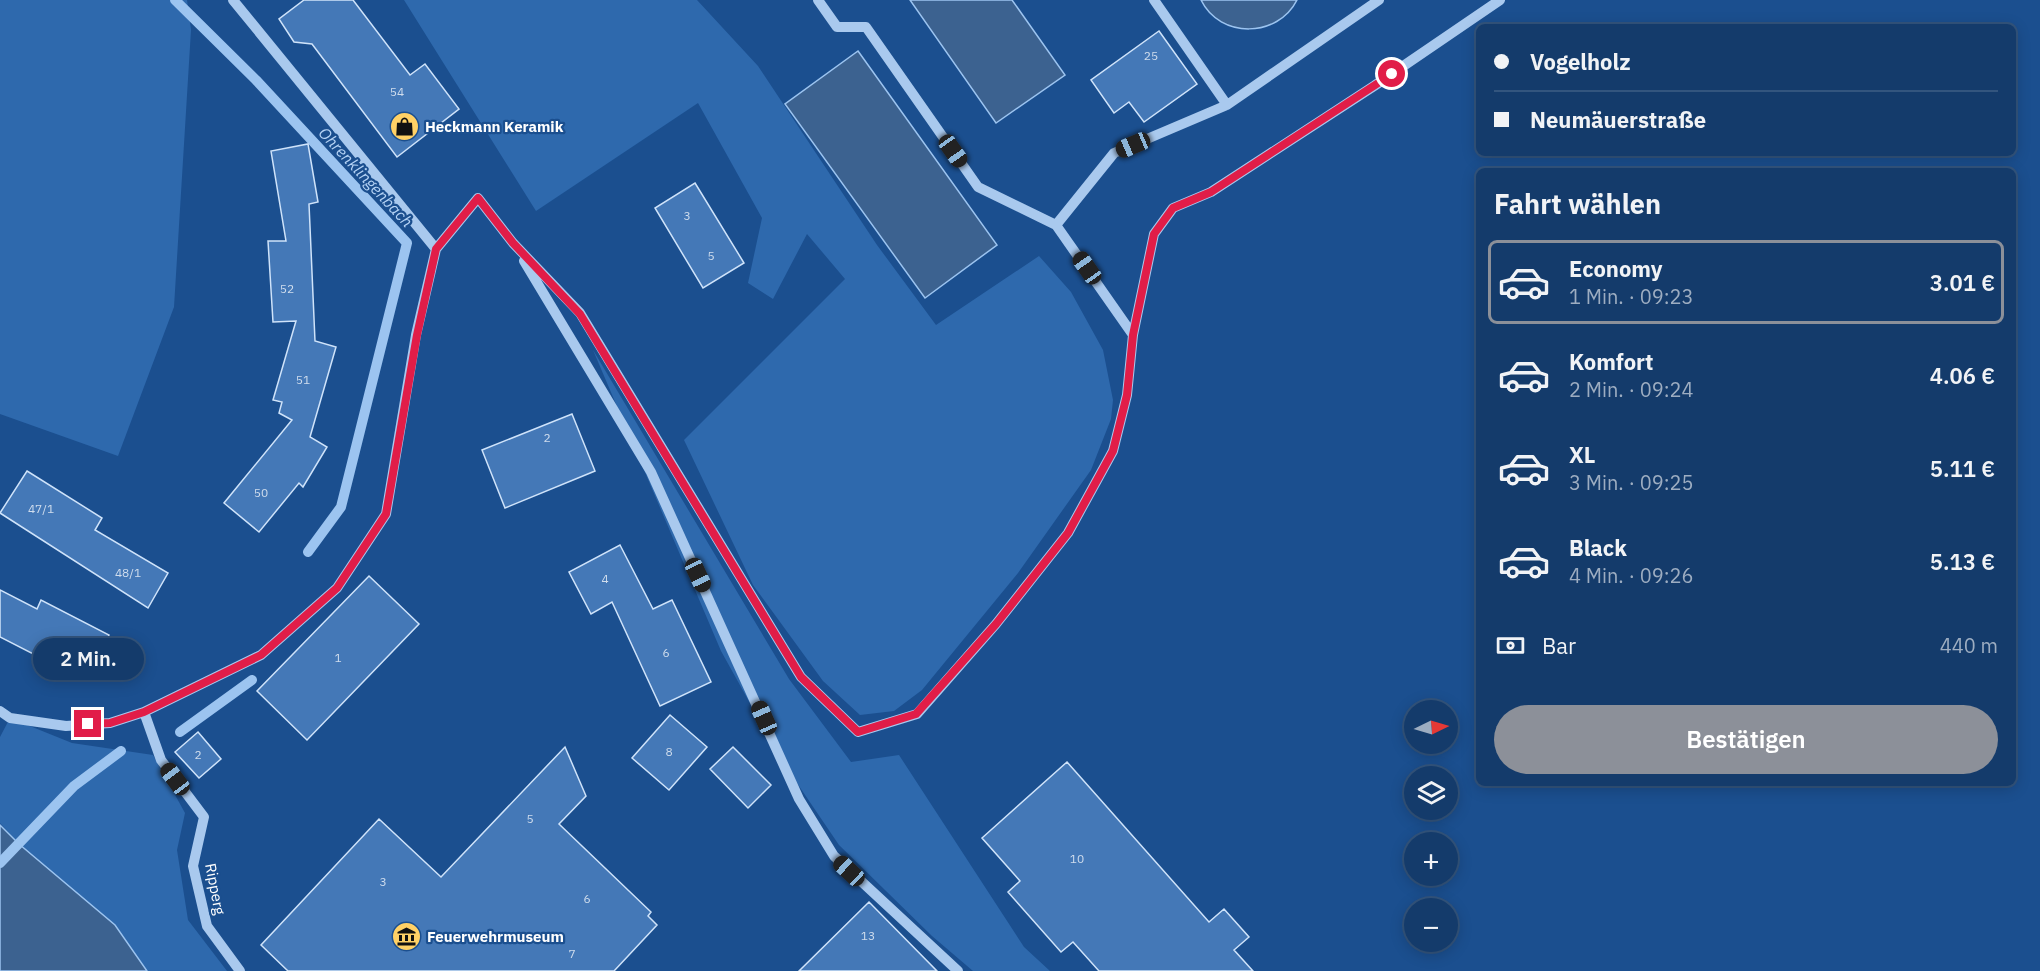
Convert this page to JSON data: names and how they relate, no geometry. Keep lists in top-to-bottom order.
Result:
{
  "streets": {
    "street": ["Ripperg"]
  },
  "water": ["Ohrenklingenbach"],
  "places": {
    "shop": ["Heckmann Keramik"],
    "museum": ["Feuerwehrmuseum"]
  },
  "house_numbers": [
    "25",
    "54",
    "3",
    "5",
    "52",
    "51",
    "2",
    "50",
    "47/1",
    "48/1",
    "4",
    "6",
    "1",
    "8",
    "2",
    "5",
    "10",
    "3",
    "6",
    "13",
    "7"
  ],
  "north": "right",
  "page": {
    "banner": ["Vogelholz", "Neumäuerstraße"],
    "heading": "Fahrt wählen",
    "list": [
      {
        "name": "Economy",
        "note": "1 Min. · 09:23",
        "value": "3.01 €"
      },
      {
        "name": "Komfort",
        "note": "2 Min. · 09:24",
        "value": "4.06 €"
      },
      {
        "name": "XL",
        "note": "3 Min. · 09:25",
        "value": "5.11 €"
      },
      {
        "name": "Black",
        "note": "4 Min. · 09:26",
        "value": "5.13 €"
      }
    ],
    "pay": ["Bar", "440 m"],
    "bubble": "2 Min.",
    "buttons": "Bestätigen",
    "map_buttons": ["+", "−"]
  }
}
